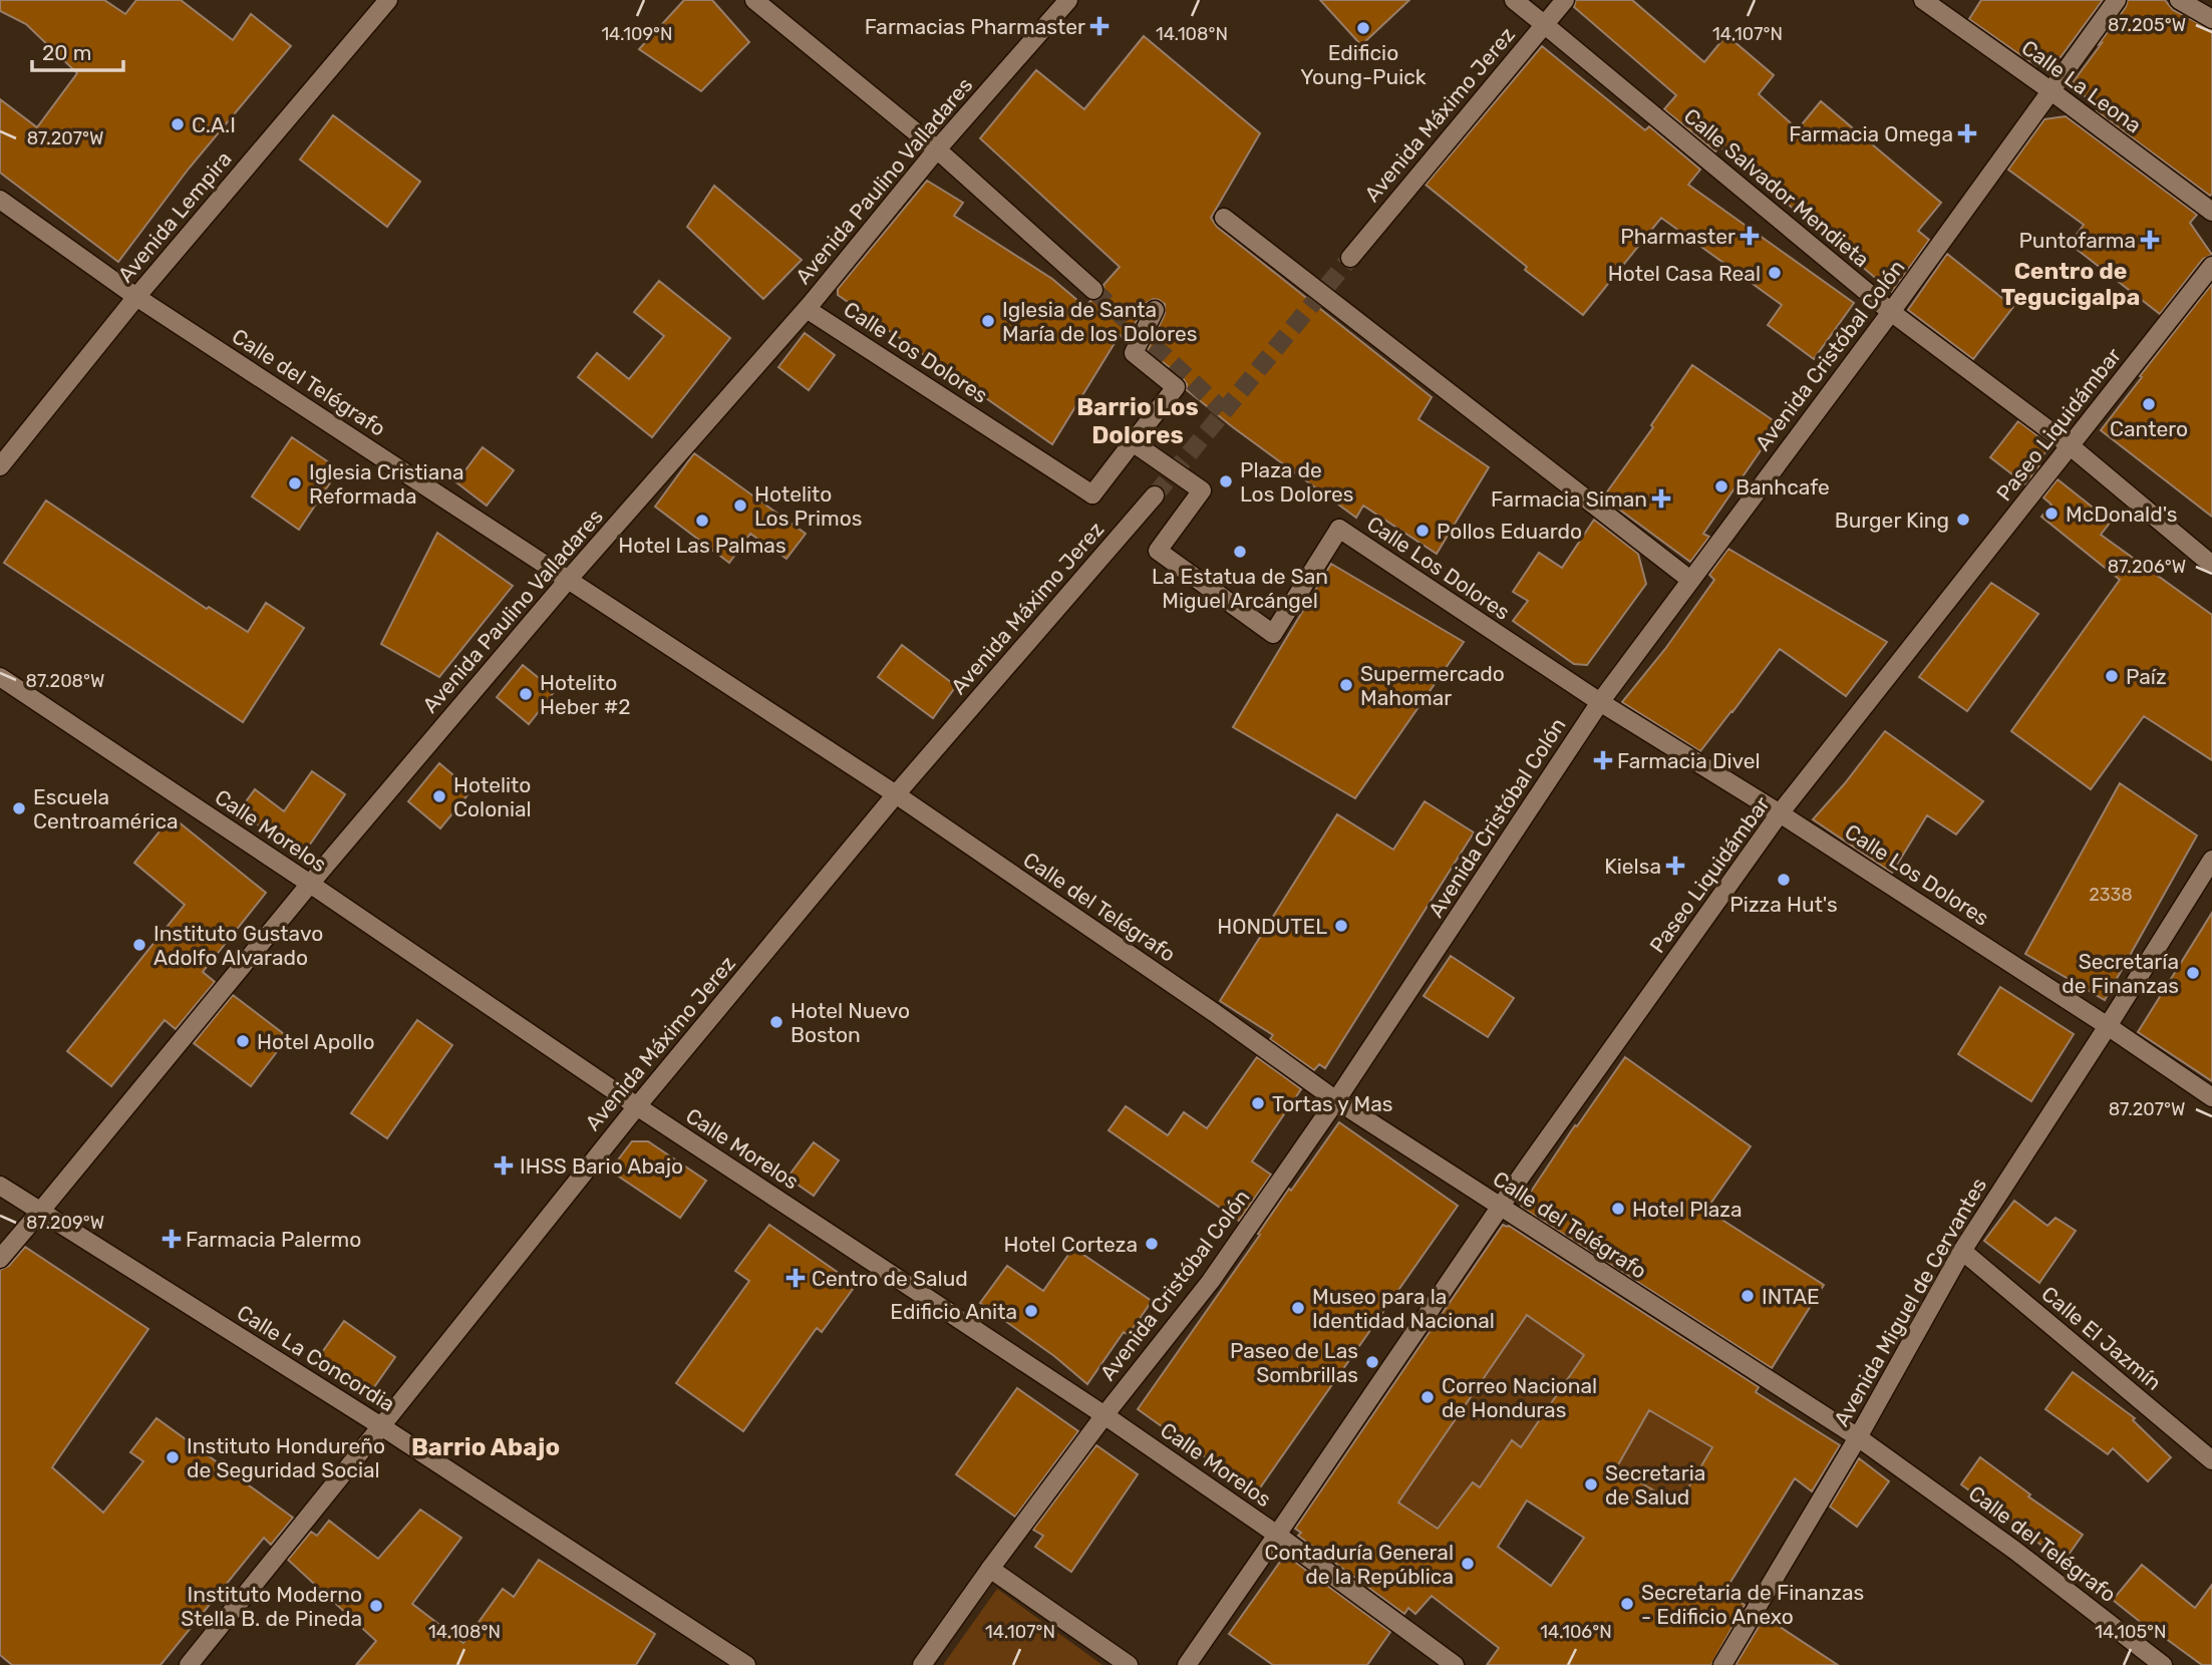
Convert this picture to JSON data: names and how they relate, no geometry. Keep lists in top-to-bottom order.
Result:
{
  "streets": {
    "street": [
      "Calle La Leona",
      "Avenida Máximo Jerez",
      "Avenida Paulino Valladares",
      "Calle Salvador Mendieta",
      "Avenida Lempira",
      "Calle Los Dolores",
      "Avenida Cristóbal Colón",
      "Calle del Telégrafo",
      "Paseo Liquidámbar",
      "Calle Morelos",
      "Avenida Miguel de Cervantes",
      "Calle El Jazmín",
      "Calle La Concordia"
    ]
  },
  "crossings": [
    ["Calle La Leona", "Avenida Cristóbal Colón"],
    ["Avenida Máximo Jerez", "Calle Salvador Mendieta"],
    ["Avenida Máximo Jerez", "Calle del Telégrafo"],
    ["Avenida Máximo Jerez", "Calle Morelos"],
    ["Avenida Máximo Jerez", "Calle La Concordia"],
    ["Avenida Paulino Valladares", "Calle Los Dolores"],
    ["Avenida Paulino Valladares", "Calle del Telégrafo"],
    ["Avenida Paulino Valladares", "Calle Morelos"],
    ["Avenida Paulino Valladares", "Calle La Concordia"],
    ["Calle Salvador Mendieta", "Avenida Cristóbal Colón"],
    ["Calle Salvador Mendieta", "Paseo Liquidámbar"],
    ["Avenida Lempira", "Calle del Telégrafo"],
    ["Calle Los Dolores", "Avenida Cristóbal Colón"],
    ["Calle Los Dolores", "Paseo Liquidámbar"],
    ["Calle Los Dolores", "Avenida Miguel de Cervantes"],
    ["Avenida Cristóbal Colón", "Calle del Telégrafo"],
    ["Avenida Cristóbal Colón", "Calle Morelos"],
    ["Calle del Telégrafo", "Paseo Liquidámbar"],
    ["Calle del Telégrafo", "Avenida Miguel de Cervantes"],
    ["Paseo Liquidámbar", "Calle Morelos"],
    ["Avenida Miguel de Cervantes", "Calle El Jazmín"]
  ],
  "districts": ["Centro de Tegucigalpa", "Barrio Los Dolores", "Barrio Abajo"],
  "places": {
    "health": [
      "Farmacias Pharmaster",
      "Farmacia Omega",
      "Pharmaster",
      "Puntofarma",
      "Farmacia Siman",
      "Farmacia Divel",
      "Kielsa",
      "IHSS Bario Abajo",
      "Farmacia Palermo",
      "Centro de Salud"
    ],
    "other": [
      "Edificio Young-Puick",
      "C.A.I",
      "Hotel Casa Real",
      "Iglesia de Santa María de los Dolores",
      "Cantero",
      "Plaza de Los Dolores",
      "Iglesia Cristiana Reformada",
      "Banhcafe",
      "Hotelito Los Primos",
      "McDonald's",
      "Burger King",
      "Hotel Las Palmas",
      "Pollos Eduardo",
      "La Estatua de San Miguel Arcángel",
      "Paíz",
      "Supermercado Mahomar",
      "Hotelito Heber #2",
      "Hotelito Colonial",
      "Escuela Centroamérica",
      "Pizza Hut's",
      "HONDUTEL",
      "Instituto Gustavo Adolfo Alvarado",
      "Secretaría de Finanzas",
      "Hotel Nuevo Boston",
      "Hotel Apollo",
      "Tortas y Mas",
      "Hotel Plaza",
      "Hotel Corteza",
      "INTAE",
      "Museo para la Identidad Nacional",
      "Edificio Anita",
      "Paseo de Las Sombrillas",
      "Correo Nacional de Honduras",
      "Instituto Hondureño de Seguridad Social",
      "Secretaria de Salud",
      "Contaduría General de la República",
      "Secretaria de Finanzas - Edificio Anexo",
      "Instituto Moderno Stella B. de Pineda"
    ]
  },
  "house_numbers": ["2338"],
  "scale_bar": "20 m",
  "coordinates": [
    "87.205°W",
    "14.108°N",
    "14.107°N",
    "14.109°N",
    "87.207°W",
    "87.206°W",
    "87.208°W",
    "87.209°W",
    "14.106°N",
    "14.105°N"
  ]
}
